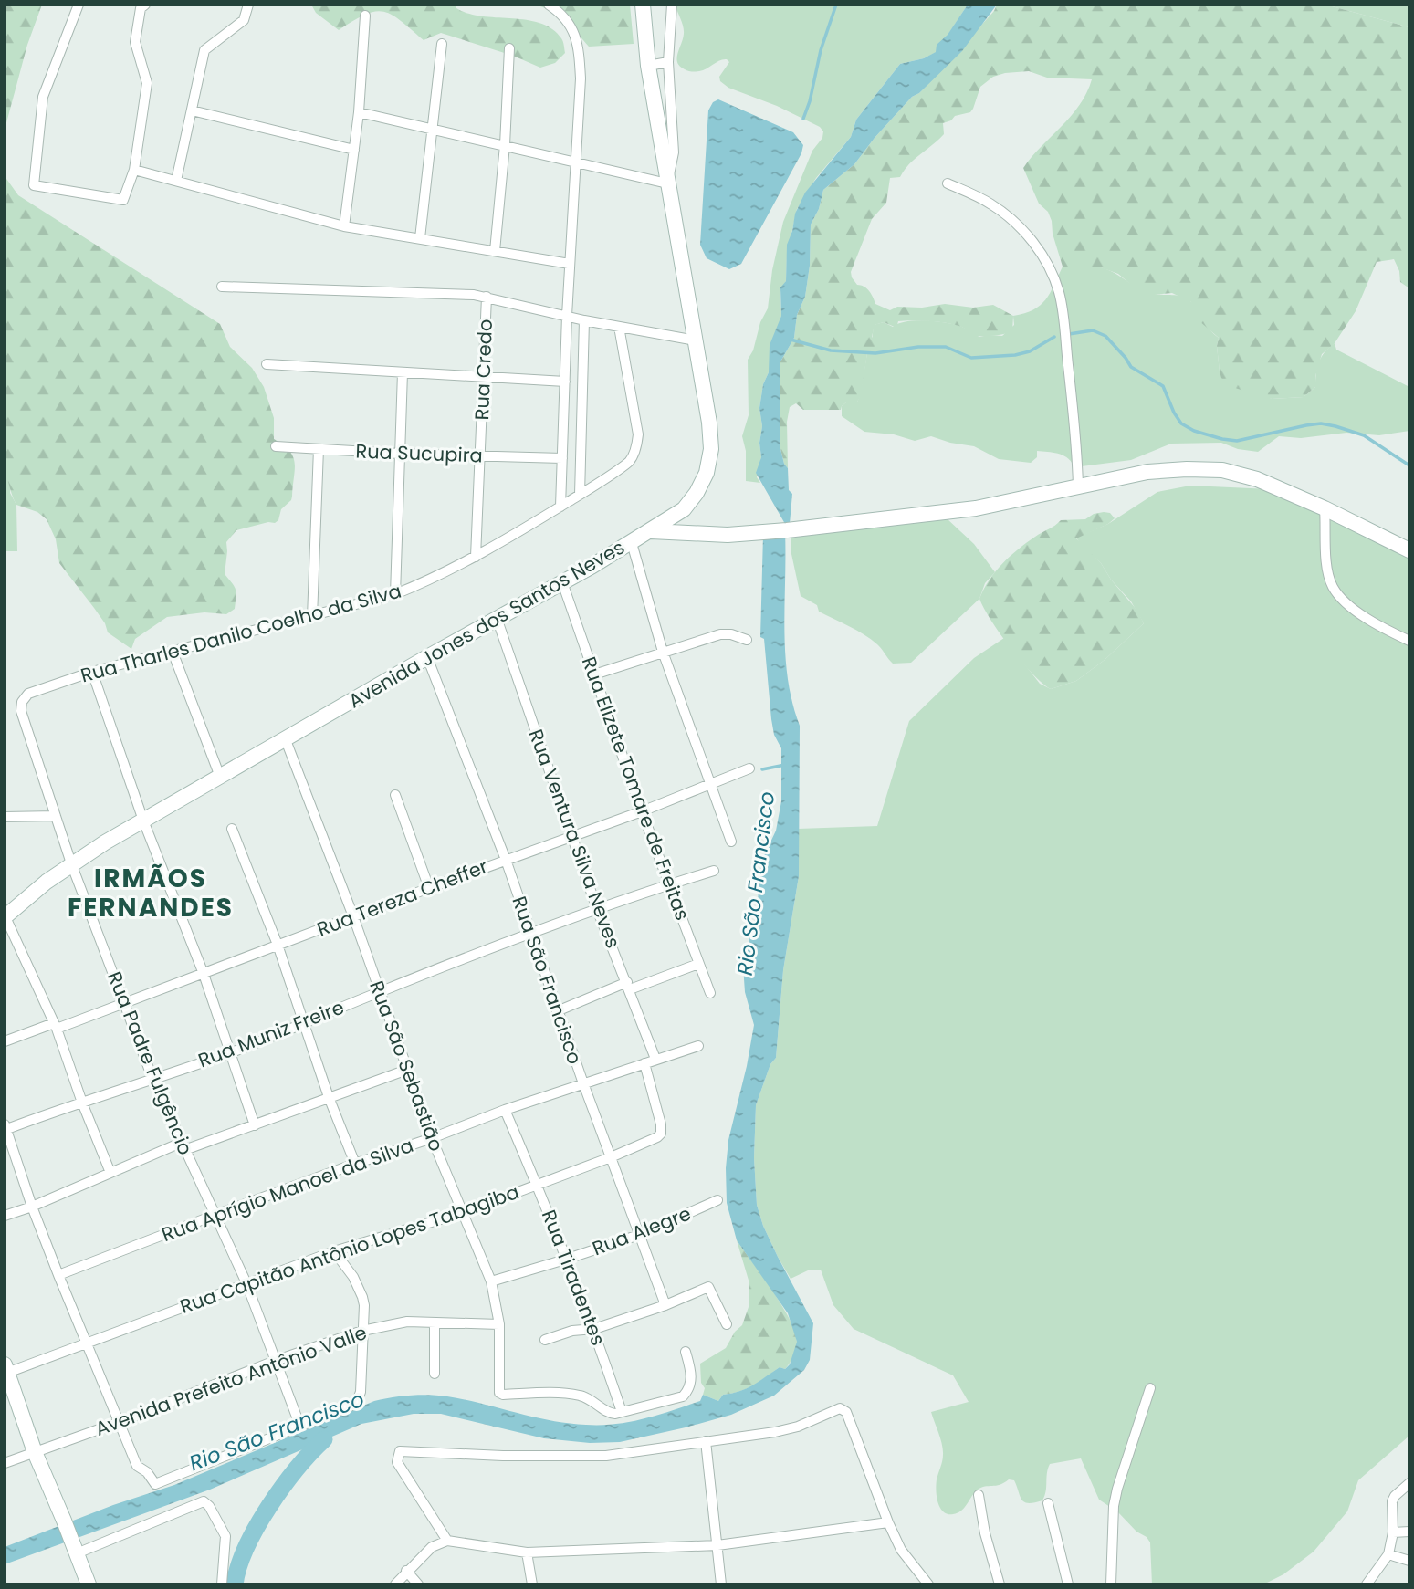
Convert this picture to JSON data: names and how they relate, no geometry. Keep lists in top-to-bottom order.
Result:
{
  "streets": {
    "main road": ["Avenida Jones dos Santos Neves"],
    "street": [
      "Rua Credo",
      "Rua Sucupira",
      "Rua Tharles Danilo Coelho da Silva",
      "Rua Elizete Tomare de Freitas",
      "Rua Ventura Silva Neves",
      "Rua Tereza Cheffer",
      "Rua São Francisco",
      "Rua Muniz Freire",
      "Rua Padre Fulgêncio",
      "Rua São Sebastião",
      "Rua Aprígio Manoel da Silva",
      "Rua Alegre",
      "Rua Capitão Antônio Lopes Tabagiba",
      "Rua Tiradentes",
      "Avenida Prefeito Antônio Valle"
    ]
  },
  "crossings": [
    ["Rua Credo", "Rua Sucupira"],
    ["Rua Credo", "Rua Tharles Danilo Coelho da Silva"],
    ["Avenida Jones dos Santos Neves", "Rua Elizete Tomare de Freitas"],
    ["Avenida Jones dos Santos Neves", "Rua Ventura Silva Neves"],
    ["Avenida Jones dos Santos Neves", "Rua São Francisco"],
    ["Avenida Jones dos Santos Neves", "Rua Padre Fulgêncio"],
    ["Avenida Jones dos Santos Neves", "Rua São Sebastião"],
    ["Rua Tharles Danilo Coelho da Silva", "Rua Padre Fulgêncio"],
    ["Rua Elizete Tomare de Freitas", "Rua Tereza Cheffer"],
    ["Rua Elizete Tomare de Freitas", "Rua Muniz Freire"],
    ["Rua Ventura Silva Neves", "Rua Tereza Cheffer"],
    ["Rua Ventura Silva Neves", "Rua Muniz Freire"],
    ["Rua Ventura Silva Neves", "Rua Aprígio Manoel da Silva"],
    ["Rua Tereza Cheffer", "Rua São Francisco"],
    ["Rua Tereza Cheffer", "Rua Padre Fulgêncio"],
    ["Rua Tereza Cheffer", "Rua São Sebastião"],
    ["Rua São Francisco", "Rua Muniz Freire"],
    ["Rua São Francisco", "Rua Aprígio Manoel da Silva"],
    ["Rua São Francisco", "Rua Alegre"],
    ["Rua São Francisco", "Rua Capitão Antônio Lopes Tabagiba"],
    ["Rua Muniz Freire", "Rua Padre Fulgêncio"],
    ["Rua Muniz Freire", "Rua São Sebastião"],
    ["Rua Padre Fulgêncio", "Rua Aprígio Manoel da Silva"],
    ["Rua Padre Fulgêncio", "Rua Capitão Antônio Lopes Tabagiba"],
    ["Rua Padre Fulgêncio", "Avenida Prefeito Antônio Valle"],
    ["Rua São Sebastião", "Rua Aprígio Manoel da Silva"],
    ["Rua São Sebastião", "Rua Alegre"],
    ["Rua São Sebastião", "Rua Capitão Antônio Lopes Tabagiba"],
    ["Rua São Sebastião", "Rua Tiradentes"],
    ["Rua São Sebastião", "Avenida Prefeito Antônio Valle"],
    ["Rua Aprígio Manoel da Silva", "Rua Capitão Antônio Lopes Tabagiba"],
    ["Rua Aprígio Manoel da Silva", "Rua Tiradentes"],
    ["Rua Alegre", "Rua Tiradentes"],
    ["Rua Capitão Antônio Lopes Tabagiba", "Rua Tiradentes"]
  ],
  "districts": ["IRMÃOS FERNANDES"],
  "water": ["Rio São Francisco"]
}
